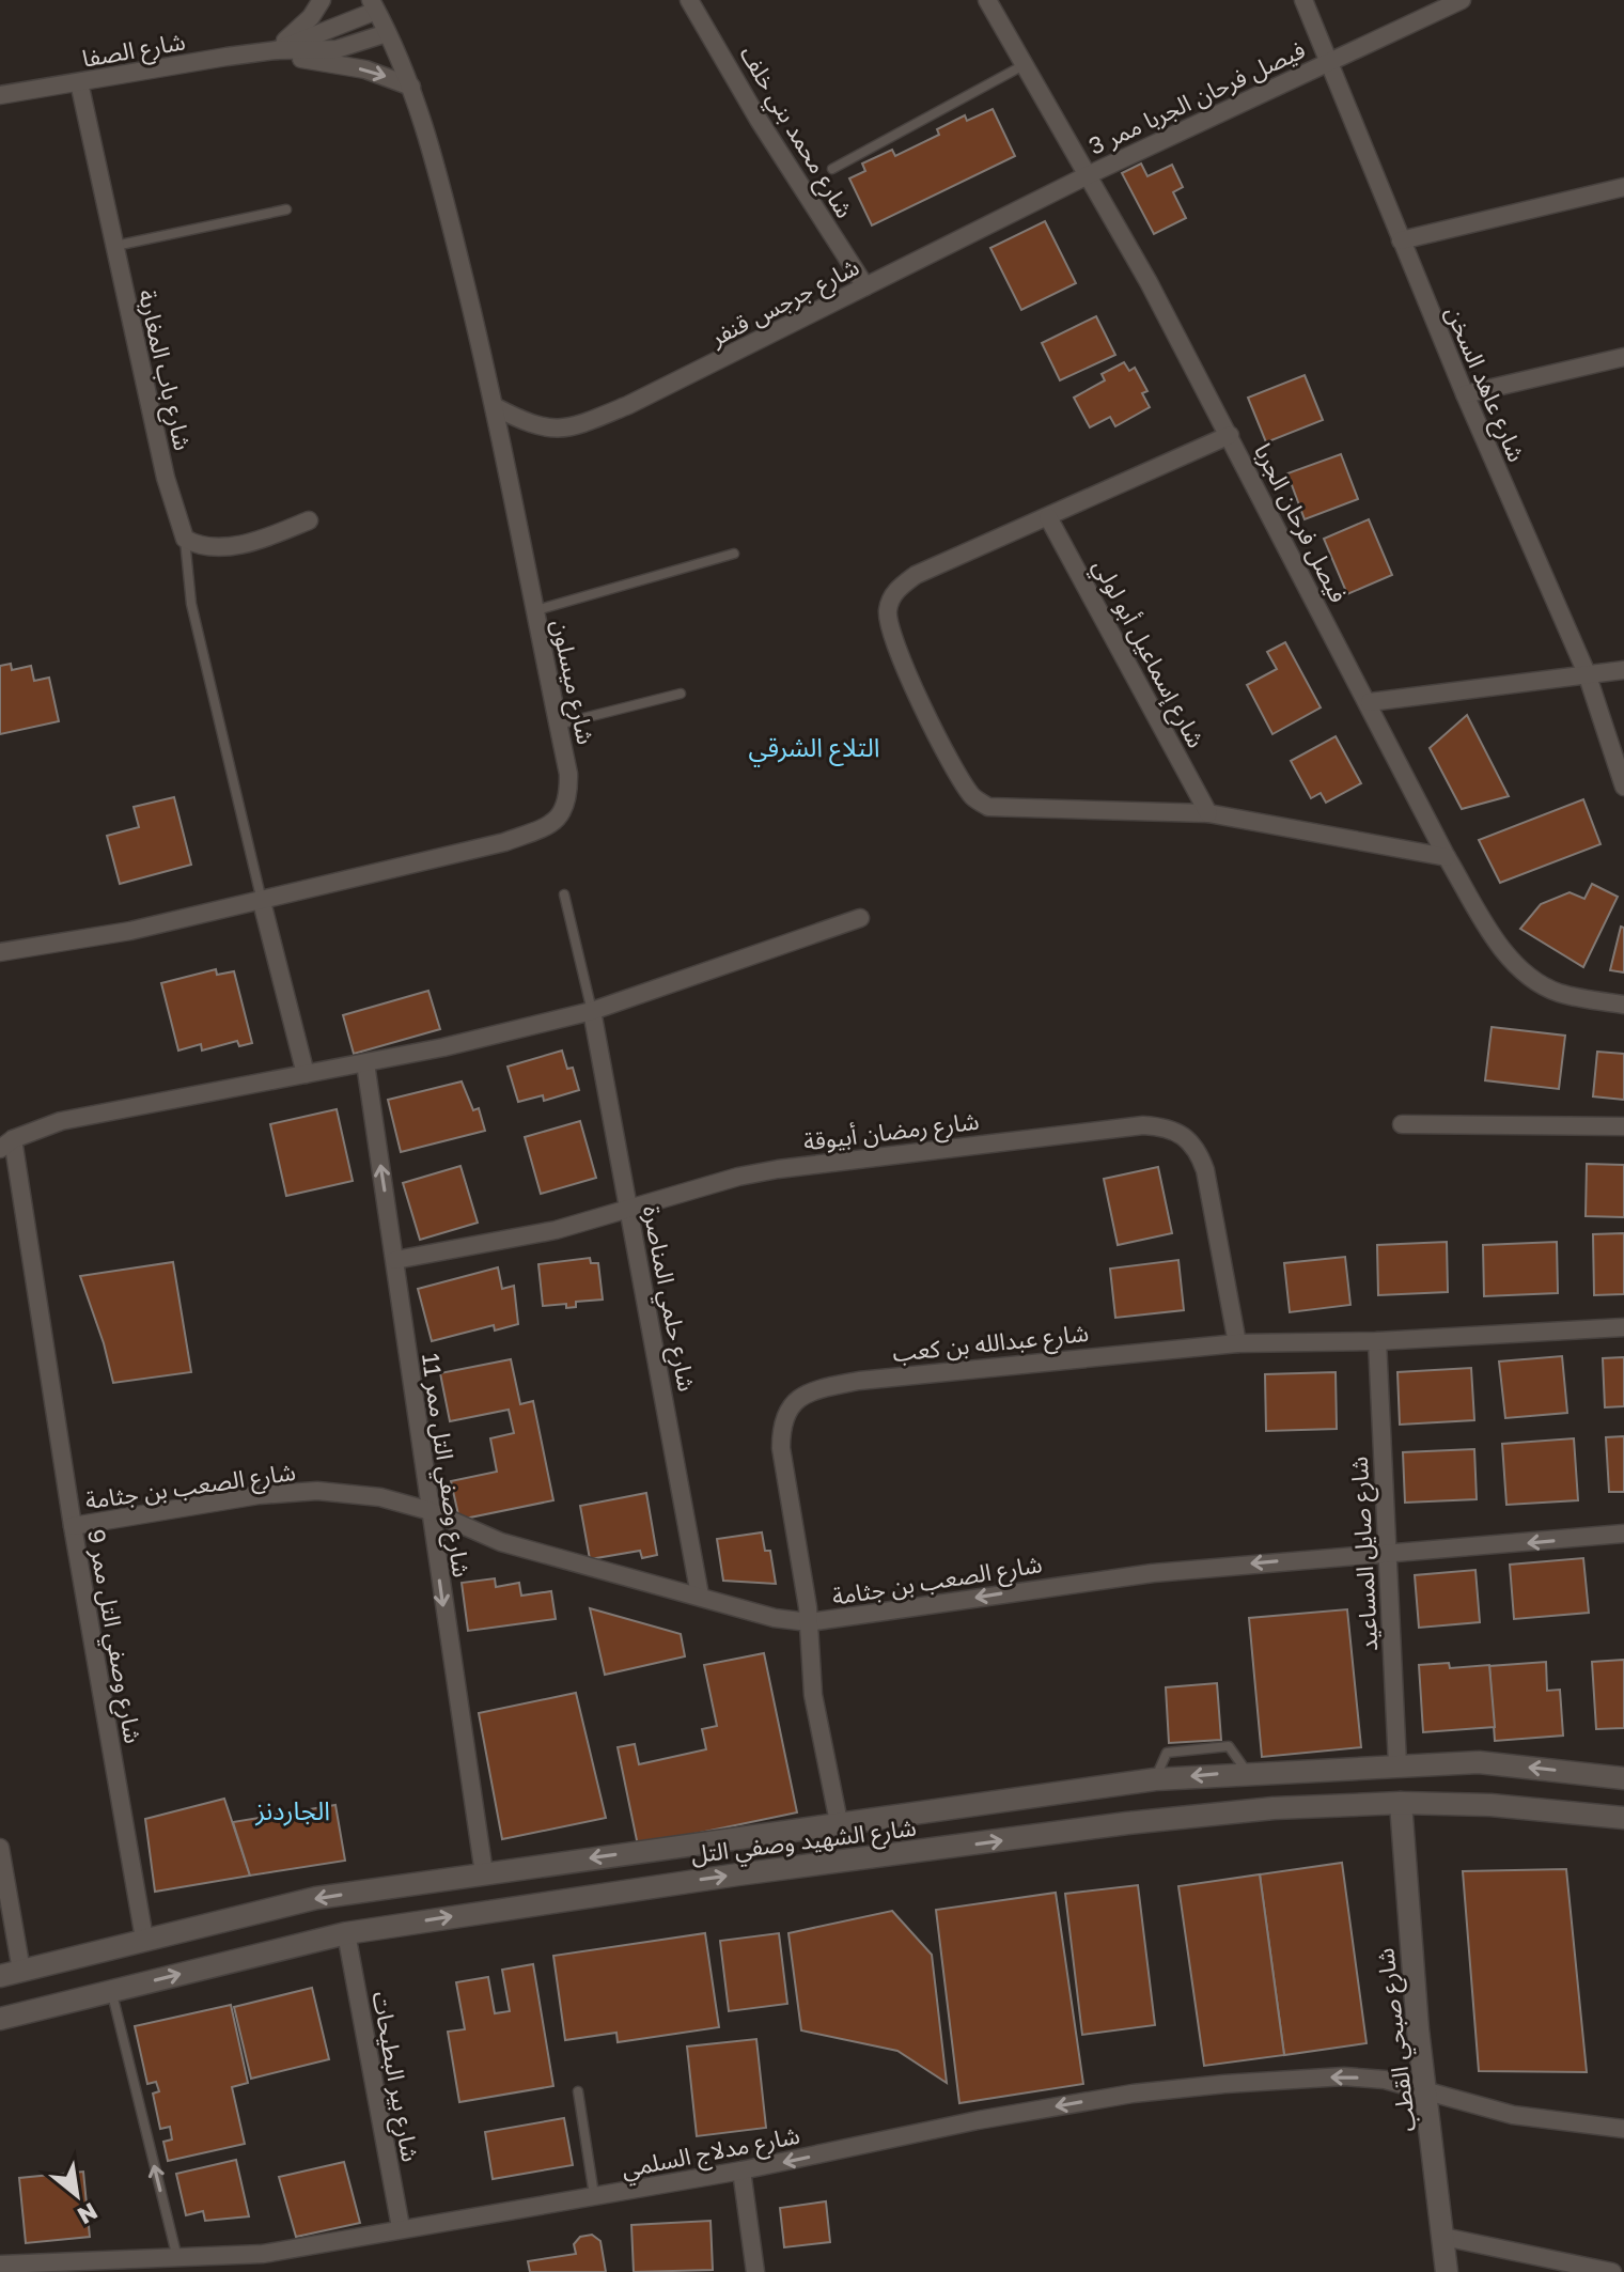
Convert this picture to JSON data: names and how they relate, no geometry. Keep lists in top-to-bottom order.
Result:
{
  "streets": {
    "main road": ["شارع الشهيد وصفي التل", "شارع صبحي القطب"],
    "street": [
      "شارع الصفا",
      "فيصل فرحان الجربا ممر 3",
      "شارع محمد بني خلف",
      "شارع جرجس قنفر",
      "شارع باب المغاربة",
      "شارع عاهد السخن",
      "فيصل فرحان الجربا",
      "شارع إسماعيل أبو لولي",
      "شارع ميسلون",
      "شارع رمضان أبيوقة",
      "شارع حلمي المناصرة",
      "شارع عبدالله بن كعب",
      "شارع وصفي التل ممر 11",
      "شارع الصعب بن جثامة",
      "شارع صايل المساعيد",
      "شارع وصفي التل ممر 9",
      "شارع بير البطيحات",
      "شارع مدلاج السلمي"
    ]
  },
  "crossings": [
    ["شارع الصفا", "شارع باب المغاربة"],
    ["شارع الصفا", "شارع ميسلون"],
    ["فيصل فرحان الجربا ممر 3", "شارع جرجس قنفر"],
    ["فيصل فرحان الجربا ممر 3", "شارع عاهد السخن"],
    ["فيصل فرحان الجربا ممر 3", "فيصل فرحان الجربا"],
    ["شارع محمد بني خلف", "شارع جرجس قنفر"],
    ["شارع جرجس قنفر", "فيصل فرحان الجربا"],
    ["شارع جرجس قنفر", "شارع ميسلون"],
    ["شارع رمضان أبيوقة", "شارع حلمي المناصرة"],
    ["شارع رمضان أبيوقة", "شارع عبدالله بن كعب"],
    ["شارع رمضان أبيوقة", "شارع وصفي التل ممر 11"],
    ["شارع حلمي المناصرة", "شارع الصعب بن جثامة"],
    ["شارع عبدالله بن كعب", "شارع الصعب بن جثامة"],
    ["شارع عبدالله بن كعب", "شارع صايل المساعيد"],
    ["شارع عبدالله بن كعب", "شارع الشهيد وصفي التل"],
    ["شارع وصفي التل ممر 11", "شارع الصعب بن جثامة"],
    ["شارع وصفي التل ممر 11", "شارع الشهيد وصفي التل"],
    ["شارع الصعب بن جثامة", "شارع صايل المساعيد"],
    ["شارع الصعب بن جثامة", "شارع وصفي التل ممر 9"],
    ["شارع صايل المساعيد", "شارع الشهيد وصفي التل"],
    ["شارع وصفي التل ممر 9", "شارع الشهيد وصفي التل"],
    ["شارع الشهيد وصفي التل", "شارع صبحي القطب"],
    ["شارع الشهيد وصفي التل", "شارع بير البطيحات"],
    ["شارع صبحي القطب", "شارع مدلاج السلمي"],
    ["شارع بير البطيحات", "شارع مدلاج السلمي"]
  ],
  "one_way": ["شارع الصعب بن جثامة", "شارع مدلاج السلمي"],
  "districts": ["التلاع الشرقي", "الجاردنز"],
  "north": "bottom right"
}
